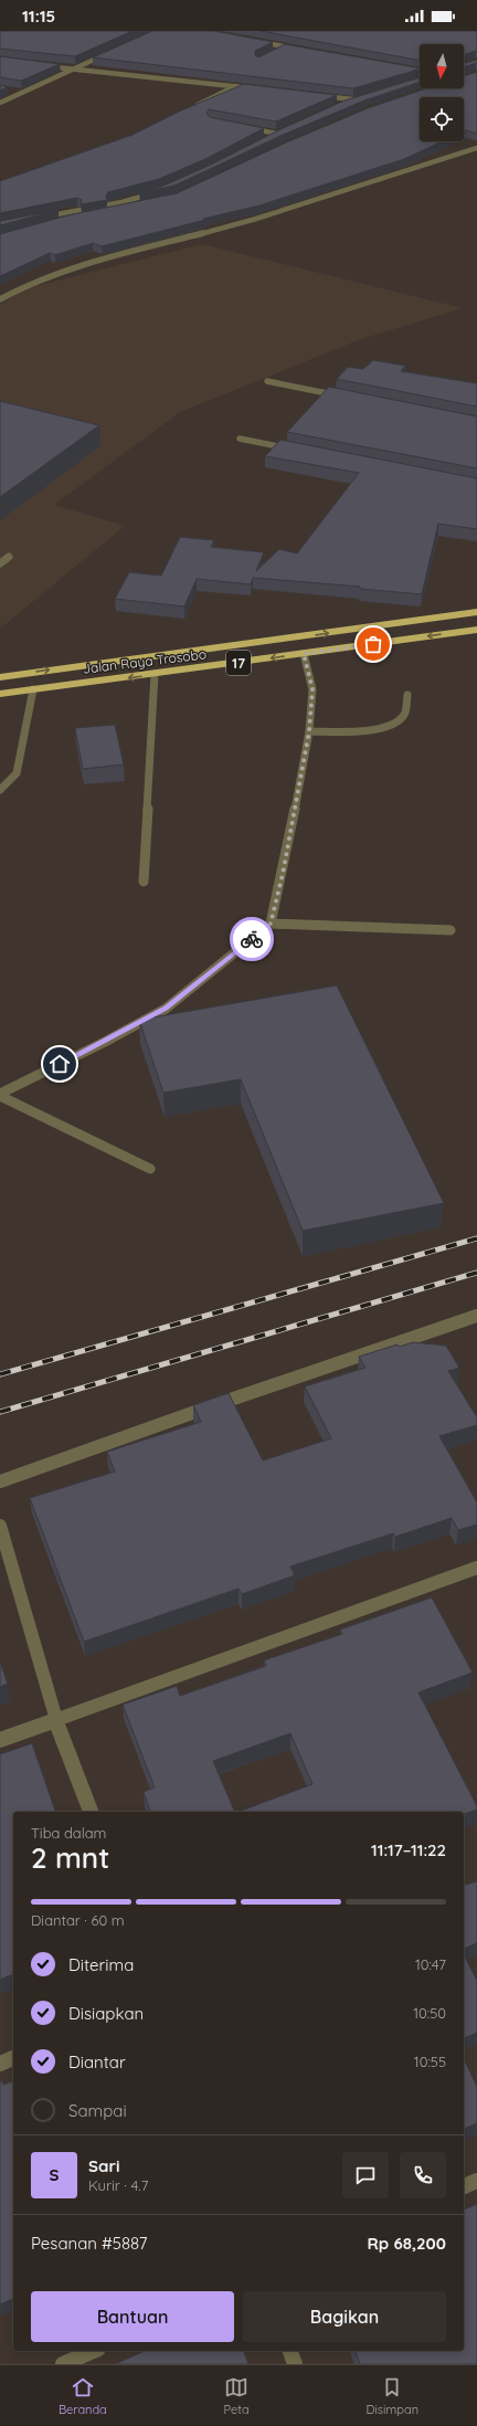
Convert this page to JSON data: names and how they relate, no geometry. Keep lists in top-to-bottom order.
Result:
{
  "streets": {
    "highway": ["Jalan Raya Trosobo", "17"]
  },
  "north": "bottom",
  "page": {
    "status": "11:15",
    "heading": ["2 mnt", "Tiba dalam", "11:17–11:22"],
    "panel": [
      "Sari",
      "Kurir · 4.7",
      "Pesanan #5887",
      "Rp 68,200"
    ],
    "bar": "Diantar · 60 m",
    "list": [
      ["Diterima", "10:47"],
      ["Disiapkan", "10:50"],
      ["Diantar", "10:55"],
      "Sampai"
    ],
    "round": "S",
    "buttons": ["Bantuan", "Bagikan"],
    "tabs": ["Beranda", "Peta", "Disimpan"]
  }
}
